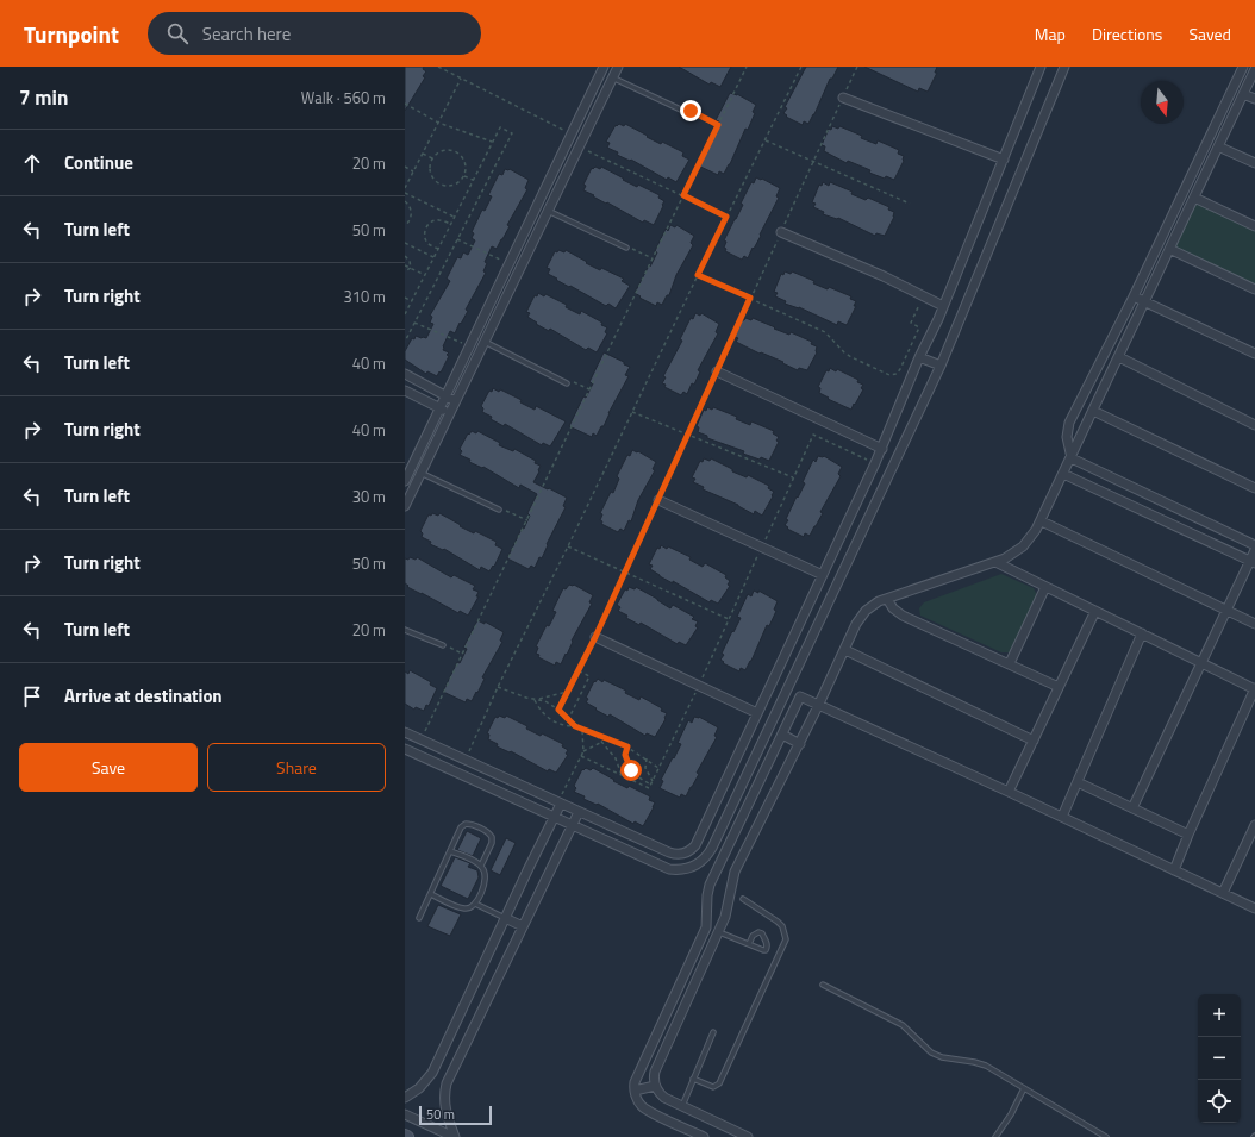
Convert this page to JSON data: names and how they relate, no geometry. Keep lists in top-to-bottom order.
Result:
{
  "scale_bar": "50 m",
  "north": "bottom",
  "page": {
    "header": "Turnpoint",
    "search": "Search here",
    "nav": ["Map", "Directions", "Saved"],
    "heading": ["7 min", "Walk · 560 m"],
    "list": [
      ["Continue", "20 m"],
      ["Turn left", "50 m"],
      ["Turn right", "310 m"],
      ["Turn left", "40 m"],
      ["Turn right", "40 m"],
      ["Turn left", "30 m"],
      ["Turn right", "50 m"],
      ["Turn left", "20 m"],
      "Arrive at destination"
    ],
    "buttons": ["Save", "Share"],
    "map_buttons": ["+", "−"],
    "scale": "50 m"
  }
}
